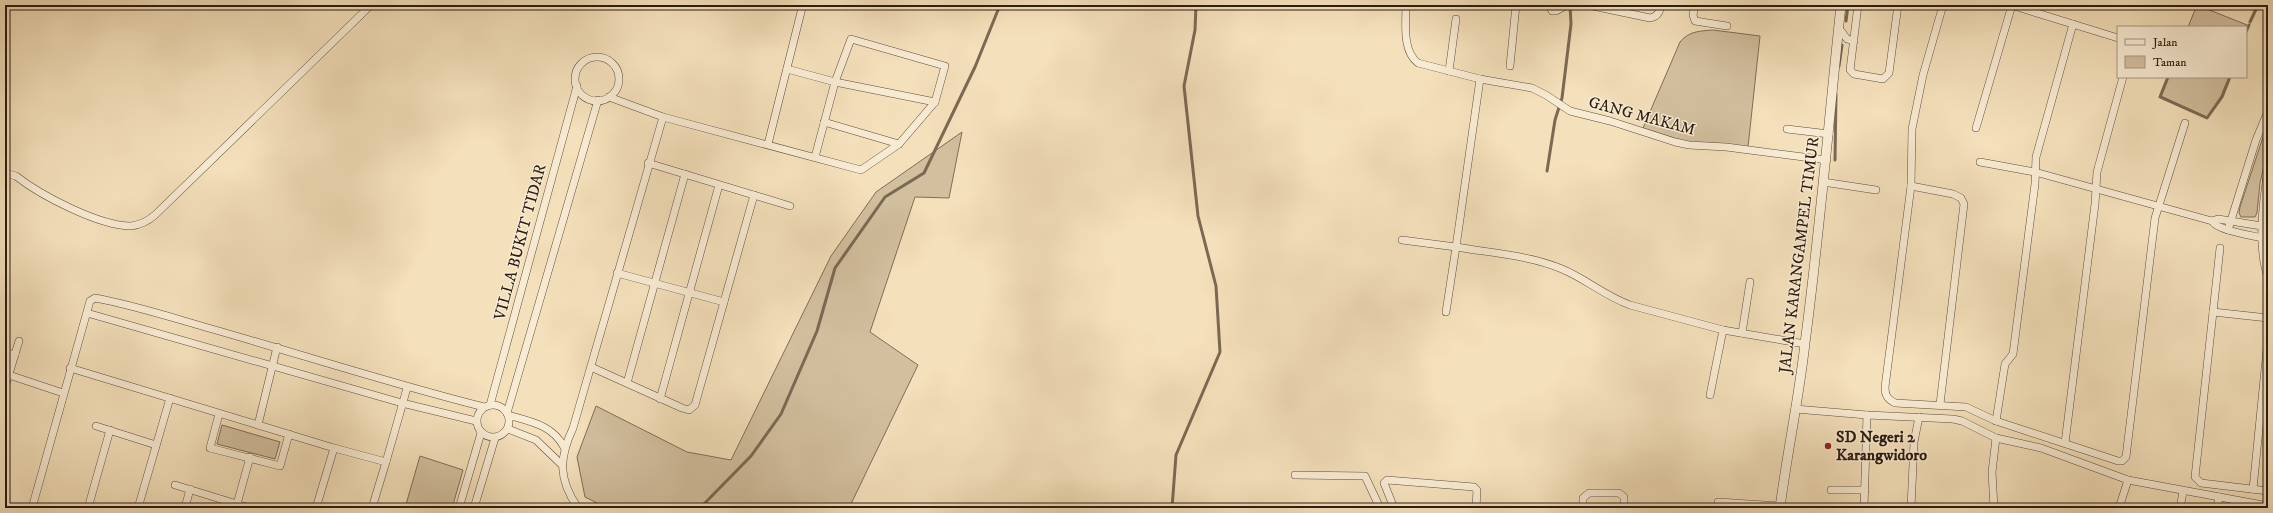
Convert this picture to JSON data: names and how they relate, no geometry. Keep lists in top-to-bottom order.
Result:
{
  "streets": {
    "street": ["GANG MAKAM", "VILLA BUKIT TIDAR", "JALAN KARANGAMPEL TIMUR"]
  },
  "crossings": [
    ["GANG MAKAM", "JALAN KARANGAMPEL TIMUR"]
  ],
  "places": ["SD Negeri 2 Karangwidoro"],
  "legend": ["Jalan", "Taman"]
}
